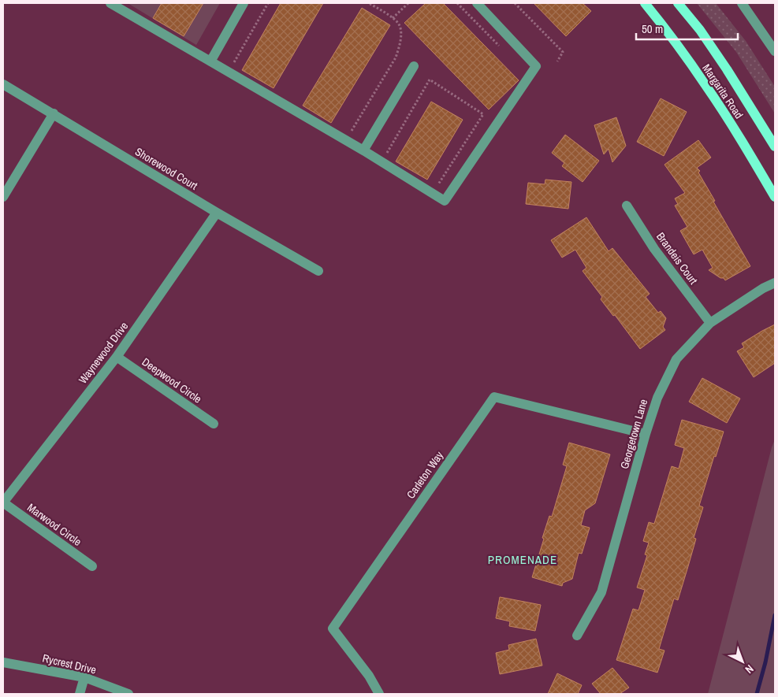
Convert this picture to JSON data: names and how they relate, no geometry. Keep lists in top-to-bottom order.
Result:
{
  "streets": {
    "main road": ["Margarita Road"],
    "street": [
      "Shorewood Court",
      "Brandeis Court",
      "Waynewood Drive",
      "Deepwood Circle",
      "Georgetown Lane",
      "Carleton Way",
      "Marwood Circle",
      "Rycrest Drive"
    ]
  },
  "crossings": [
    ["Shorewood Court", "Waynewood Drive"],
    ["Brandeis Court", "Georgetown Lane"],
    ["Waynewood Drive", "Deepwood Circle"],
    ["Waynewood Drive", "Marwood Circle"],
    ["Georgetown Lane", "Carleton Way"]
  ],
  "districts": ["PROMENADE"],
  "scale_bar": "50 m",
  "north": "bottom right"
}
